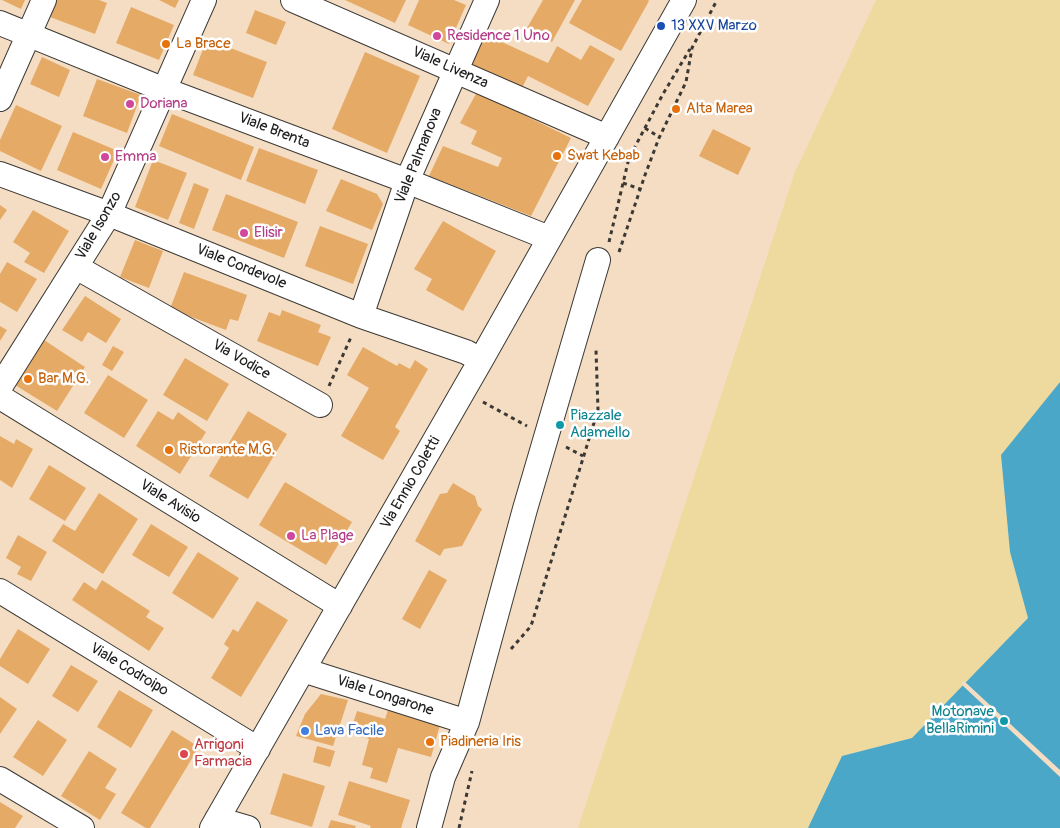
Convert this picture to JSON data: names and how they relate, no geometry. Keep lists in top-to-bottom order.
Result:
{
  "streets": {
    "street": [
      "Viale Livenza",
      "Viale Brenta",
      "Viale Palmanova",
      "Viale Isonzo",
      "Viale Cordevole",
      "Via Vodice",
      "Via Ennio Coletti",
      "Viale Avisio",
      "Viale Codroipo",
      "Viale Longarone"
    ]
  },
  "crossings": [
    ["Viale Livenza", "Viale Palmanova"],
    ["Viale Livenza", "Via Ennio Coletti"],
    ["Viale Brenta", "Viale Palmanova"],
    ["Viale Brenta", "Viale Isonzo"],
    ["Viale Brenta", "Via Ennio Coletti"],
    ["Viale Palmanova", "Viale Cordevole"],
    ["Viale Isonzo", "Viale Cordevole"],
    ["Viale Isonzo", "Via Vodice"],
    ["Viale Cordevole", "Via Ennio Coletti"],
    ["Via Ennio Coletti", "Viale Avisio"],
    ["Via Ennio Coletti", "Viale Codroipo"],
    ["Via Ennio Coletti", "Viale Longarone"]
  ],
  "places": [
    "13 XXV Marzo",
    "Residence 1 Uno",
    "La Brace",
    "Doriana",
    "Alta Marea",
    "Swat Kebab",
    "Emma",
    "Elisir",
    "Bar M.G.",
    "Piazzale Adamello",
    "Ristorante M.G.",
    "La Plage",
    "Motonave BellaRimini",
    "Lava Facile",
    "Piadineria Iris",
    "Arrigoni Farmacia"
  ]
}
